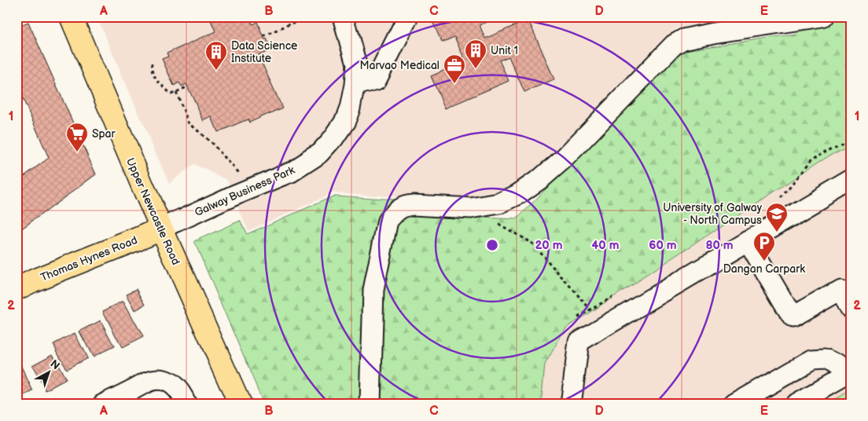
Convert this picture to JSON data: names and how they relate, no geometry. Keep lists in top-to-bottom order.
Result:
{
  "streets": {
    "main road": ["Upper Newcastle Road", "Thomas Hynes Road"],
    "street": ["Galway Business Park"]
  },
  "crossings": [
    ["Galway Business Park", "Upper Newcastle Road"],
    ["Galway Business Park", "Thomas Hynes Road"],
    ["Upper Newcastle Road", "Thomas Hynes Road"]
  ],
  "places": {
    "building": ["Unit 1", "Data Science Institute"],
    "office": ["Marvao Medical"],
    "supermarket": ["Spar"],
    "school or university": ["University of Galway - North Campus"],
    "parking": ["Dangan Carpark"]
  },
  "north": "top right",
  "grid": {
    "columns": [
      "A",
      "B",
      "C",
      "D",
      "E"
    ],
    "rows": ["1", "2"]
  },
  "rings": [
    "20 m",
    "40 m",
    "60 m",
    "80 m"
  ]
}
